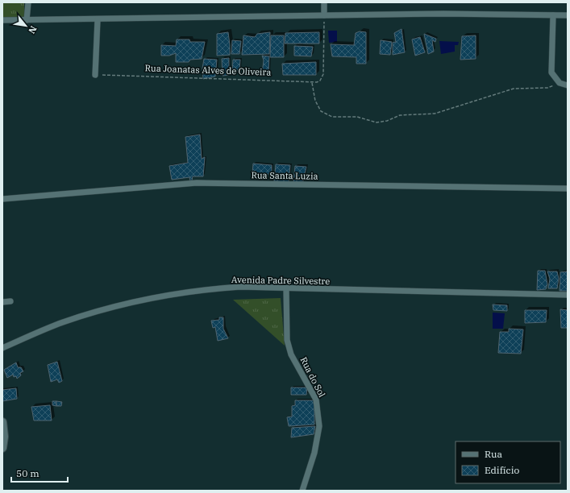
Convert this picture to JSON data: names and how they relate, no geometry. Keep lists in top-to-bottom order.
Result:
{
  "streets": {
    "street": ["Rua Santa Luzia", "Avenida Padre Silvestre", "Rua do Sol"],
    "path": ["Rua Joanatas Alves de Oliveira"]
  },
  "crossings": [
    ["Avenida Padre Silvestre", "Rua do Sol"]
  ],
  "legend": ["Rua", "Edifício"],
  "scale_bar": "50 m",
  "north": "bottom right"
}
